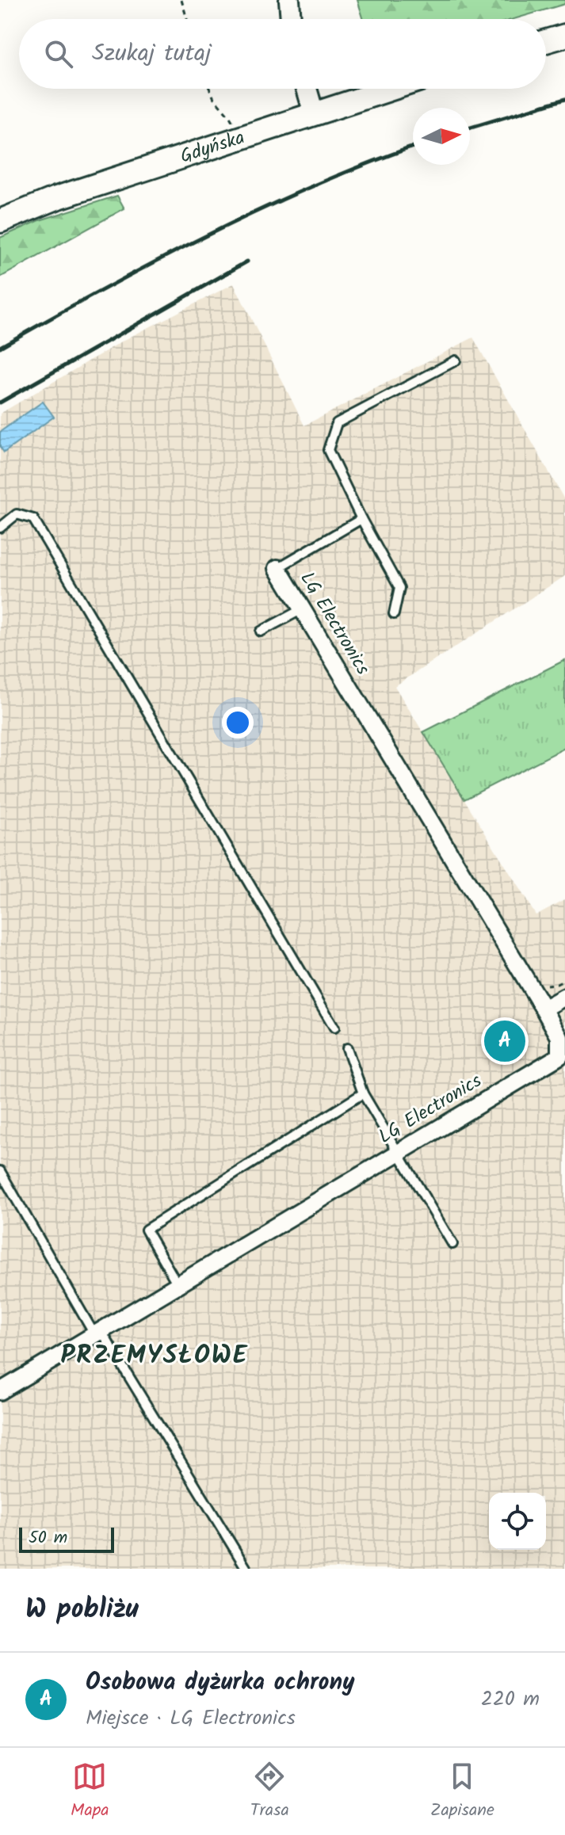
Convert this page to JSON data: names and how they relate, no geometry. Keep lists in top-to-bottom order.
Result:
{
  "streets": {
    "main road": ["Gdyńska"],
    "street": ["LG Electronics"]
  },
  "districts": ["PRZEMYSŁOWE"],
  "scale_bar": "50 m",
  "north": "right",
  "page": {
    "search": "Szukaj tutaj",
    "pins": "A",
    "scale": "50 m",
    "heading": "W pobliżu",
    "list": [
      {
        "mark": "A",
        "name": "Osobowa dyżurka ochrony",
        "note": "Miejsce · LG Electronics",
        "value": "220 m"
      }
    ],
    "nav": ["Mapa", "Trasa", "Zapisane"]
  }
}
